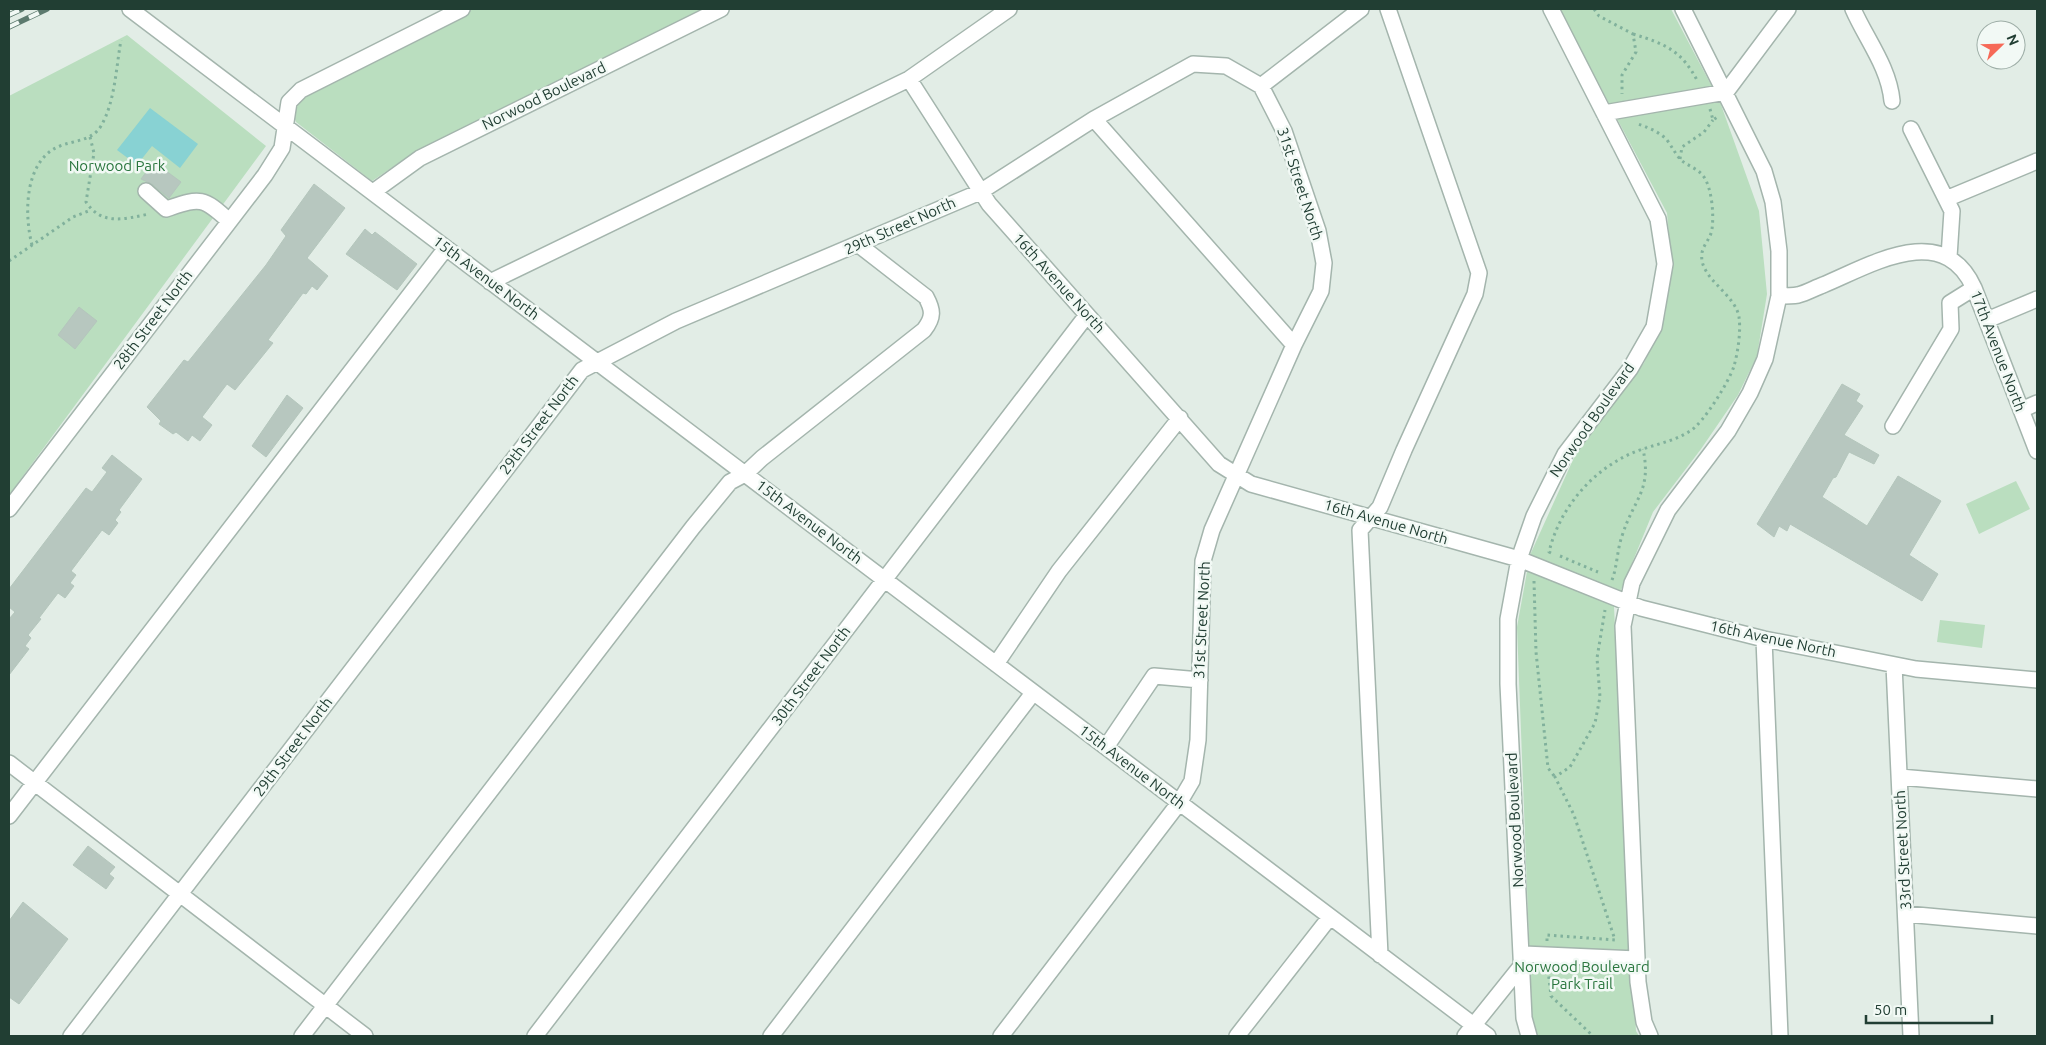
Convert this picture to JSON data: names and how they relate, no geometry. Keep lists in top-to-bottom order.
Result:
{
  "streets": {
    "street": [
      "Norwood Boulevard",
      "31st Street North",
      "29th Street North",
      "15th Avenue North",
      "16th Avenue North",
      "28th Street North",
      "17th Avenue North",
      "30th Street North",
      "33rd Street North"
    ]
  },
  "crossings": [
    ["Norwood Boulevard", "15th Avenue North"],
    ["Norwood Boulevard", "16th Avenue North"],
    ["31st Street North", "29th Street North"],
    ["31st Street North", "15th Avenue North"],
    ["31st Street North", "16th Avenue North"],
    ["29th Street North", "15th Avenue North"],
    ["29th Street North", "16th Avenue North"],
    ["15th Avenue North", "28th Street North"],
    ["15th Avenue North", "30th Street North"],
    ["16th Avenue North", "30th Street North"],
    ["16th Avenue North", "33rd Street North"]
  ],
  "parks": ["Norwood Park", "Norwood Boulevard Park Trail"],
  "scale_bar": "50 m",
  "north": "top right"
}
